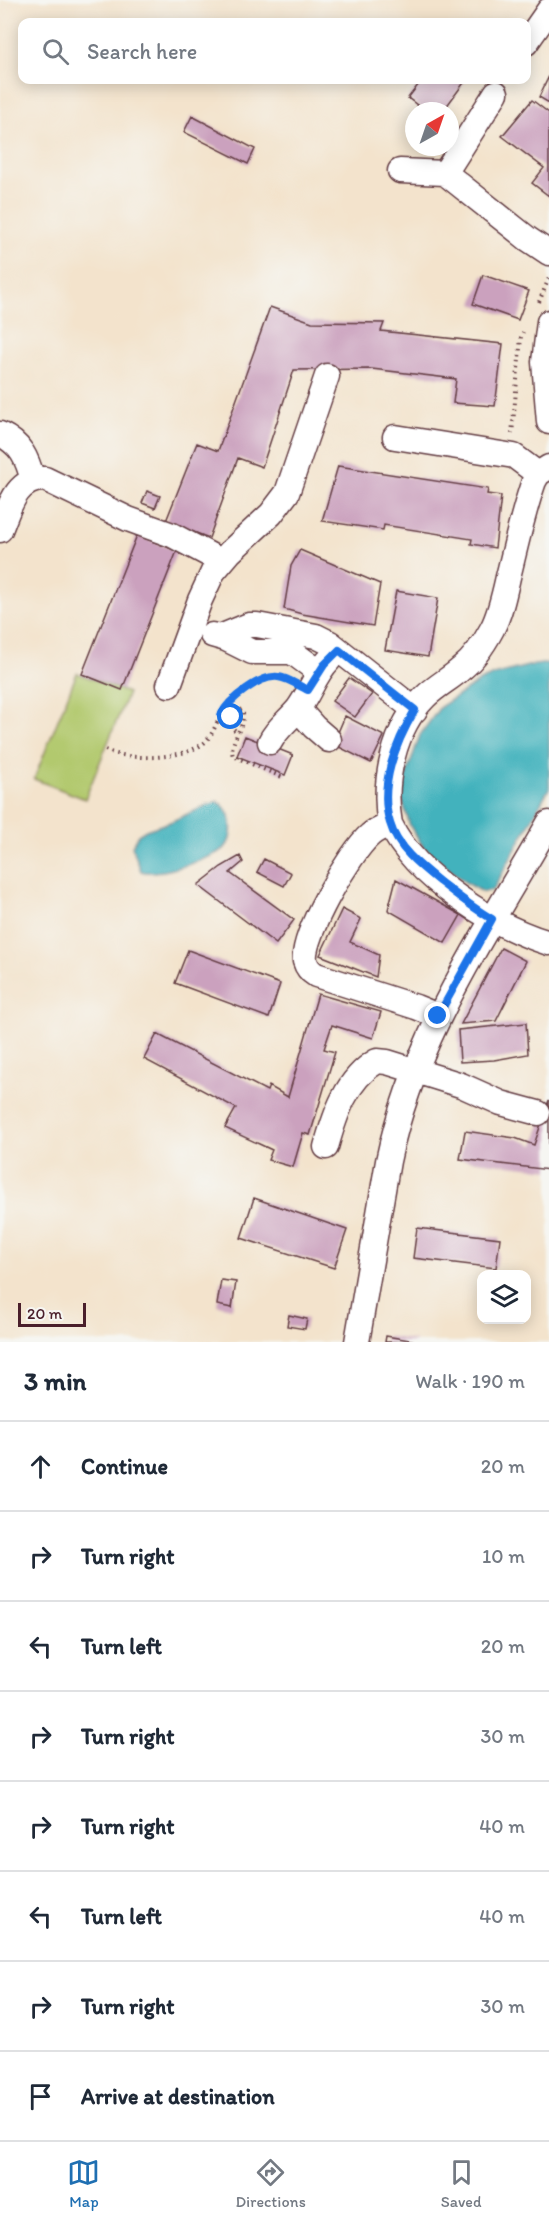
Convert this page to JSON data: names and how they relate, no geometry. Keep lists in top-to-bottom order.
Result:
{
  "scale_bar": "20 m",
  "north": "top right",
  "page": {
    "search": "Search here",
    "scale": "20 m",
    "heading": ["3 min", "Walk · 190 m"],
    "list": [
      ["Continue", "20 m"],
      ["Turn right", "10 m"],
      ["Turn left", "20 m"],
      ["Turn right", "30 m"],
      ["Turn right", "40 m"],
      ["Turn left", "40 m"],
      ["Turn right", "30 m"],
      "Arrive at destination"
    ],
    "nav": ["Map", "Directions", "Saved"]
  }
}
